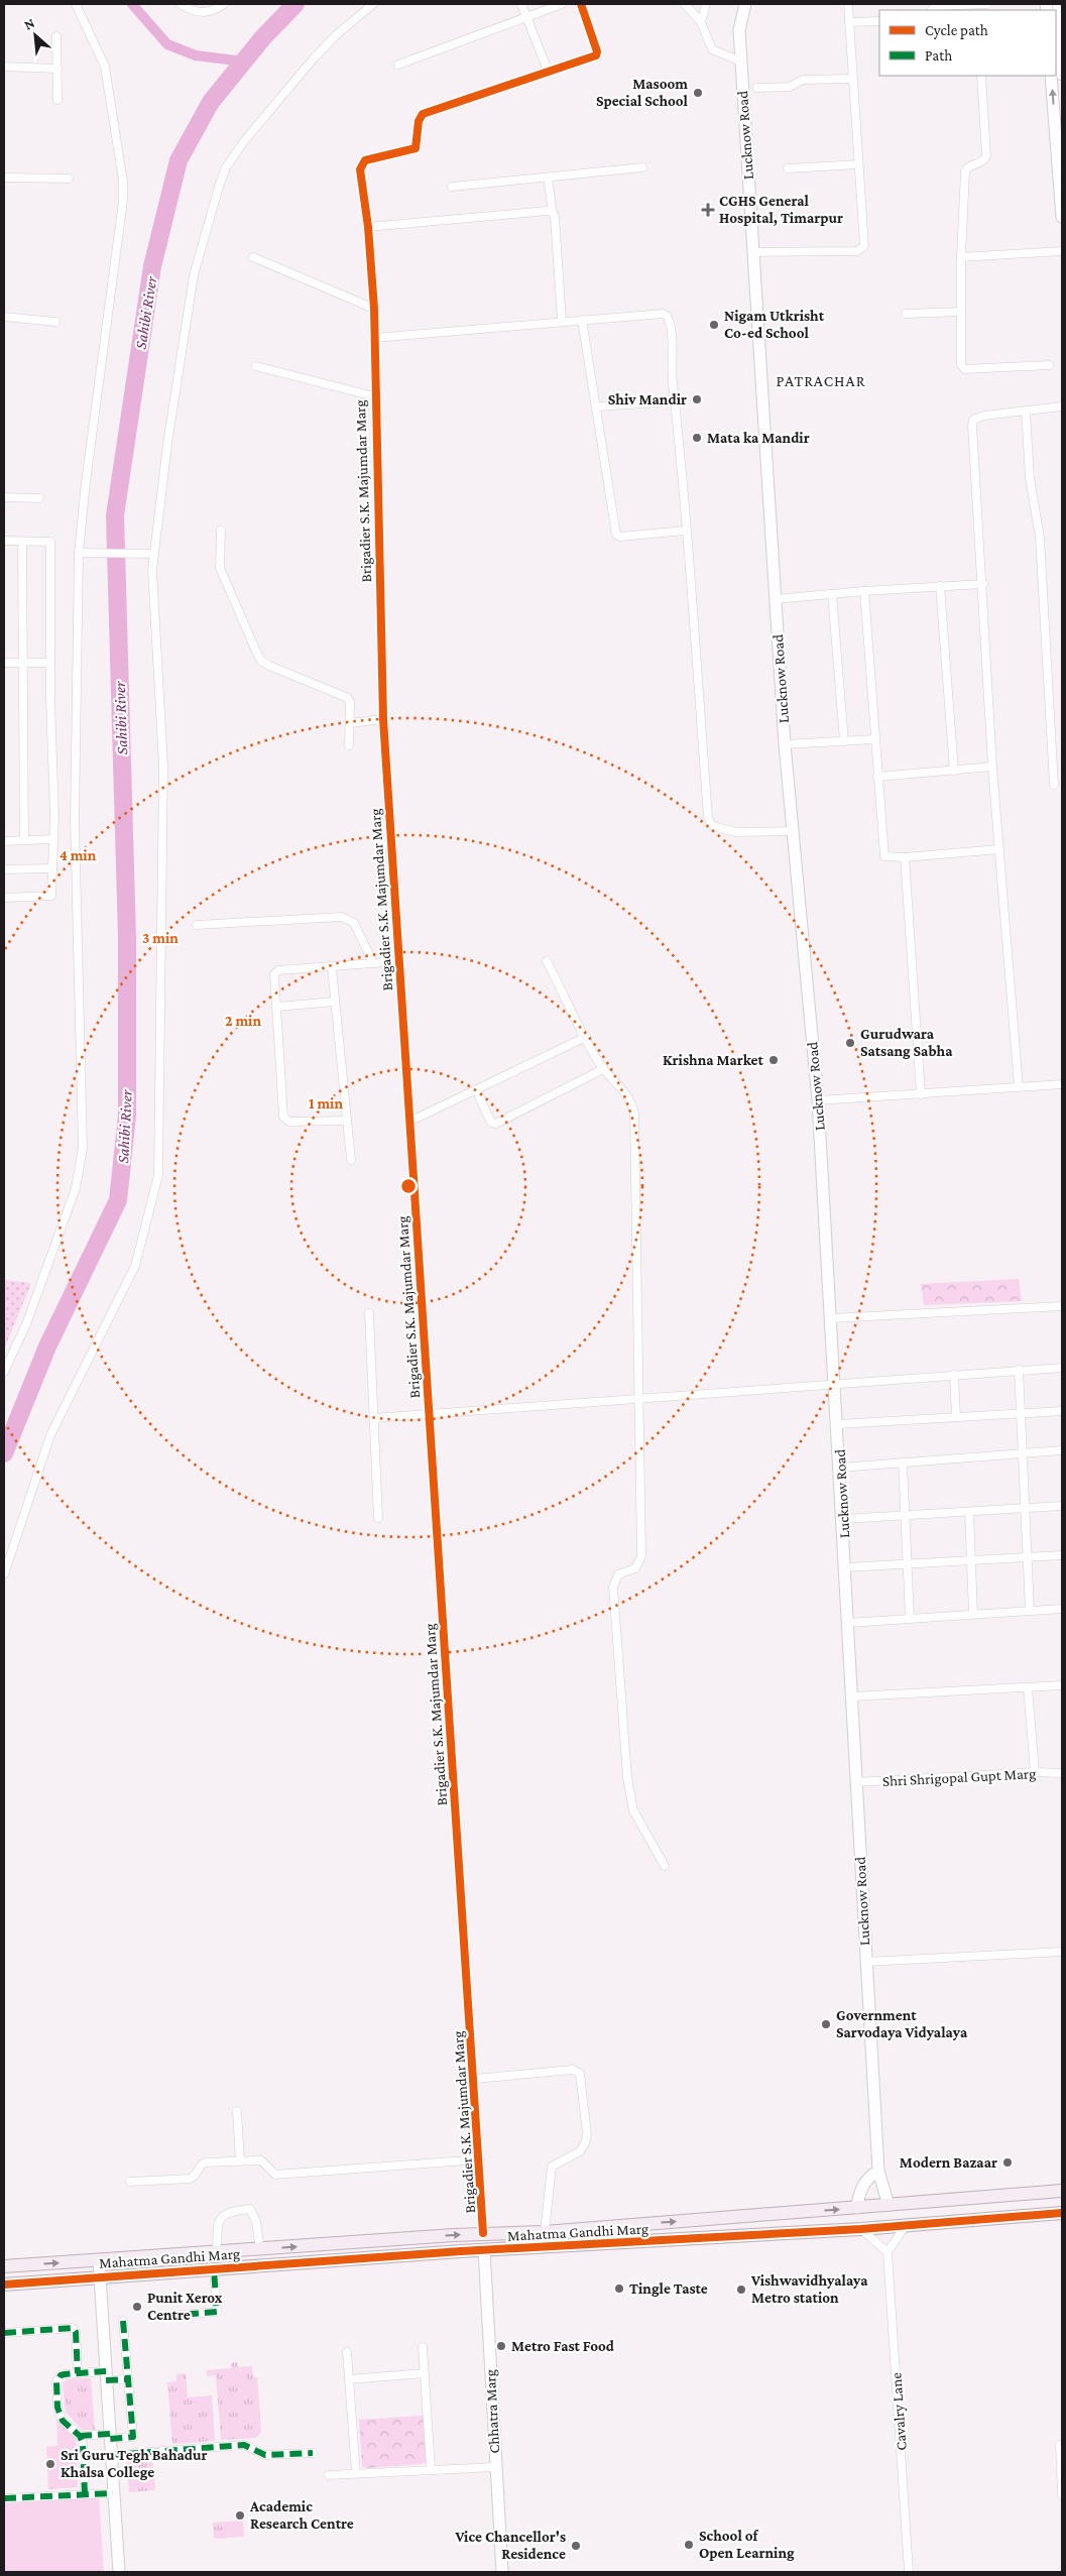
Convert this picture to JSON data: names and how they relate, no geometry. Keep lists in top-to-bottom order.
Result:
{
  "streets": {
    "main road": ["Mahatma Gandhi Marg"],
    "street": [
      "Lucknow Road",
      "Brigadier S.K. Majumdar Marg",
      "Shri Shrigopal Gupt Marg",
      "Chhatra Marg",
      "Cavalry Lane"
    ]
  },
  "crossings": [
    ["Lucknow Road", "Shri Shrigopal Gupt Marg"],
    ["Lucknow Road", "Mahatma Gandhi Marg"],
    ["Brigadier S.K. Majumdar Marg", "Mahatma Gandhi Marg"],
    ["Mahatma Gandhi Marg", "Chhatra Marg"]
  ],
  "districts": ["PATRACHAR"],
  "water": ["Sahibi River"],
  "places": {
    "other": [
      "Masoom Special School",
      "Nigam Utkrisht Co-ed School",
      "Shiv Mandir",
      "Mata ka Mandir",
      "Gurudwara Satsang Sabha",
      "Krishna Market",
      "Government Sarvodaya Vidyalaya",
      "Modern Bazaar",
      "Tingle Taste",
      "Vishwavidhyalaya Metro station",
      "Punit Xerox Centre",
      "Metro Fast Food",
      "Sri Guru Tegh Bahadur Khalsa College",
      "Academic Research Centre",
      "School of Open Learning",
      "Vice Chancellor's Residence"
    ],
    "health": ["CGHS General Hospital, Timarpur"]
  },
  "legend": ["Cycle path", "Path"],
  "north": "top left",
  "rings": [
    "4 min",
    "3 min",
    "2 min",
    "1 min"
  ]
}
